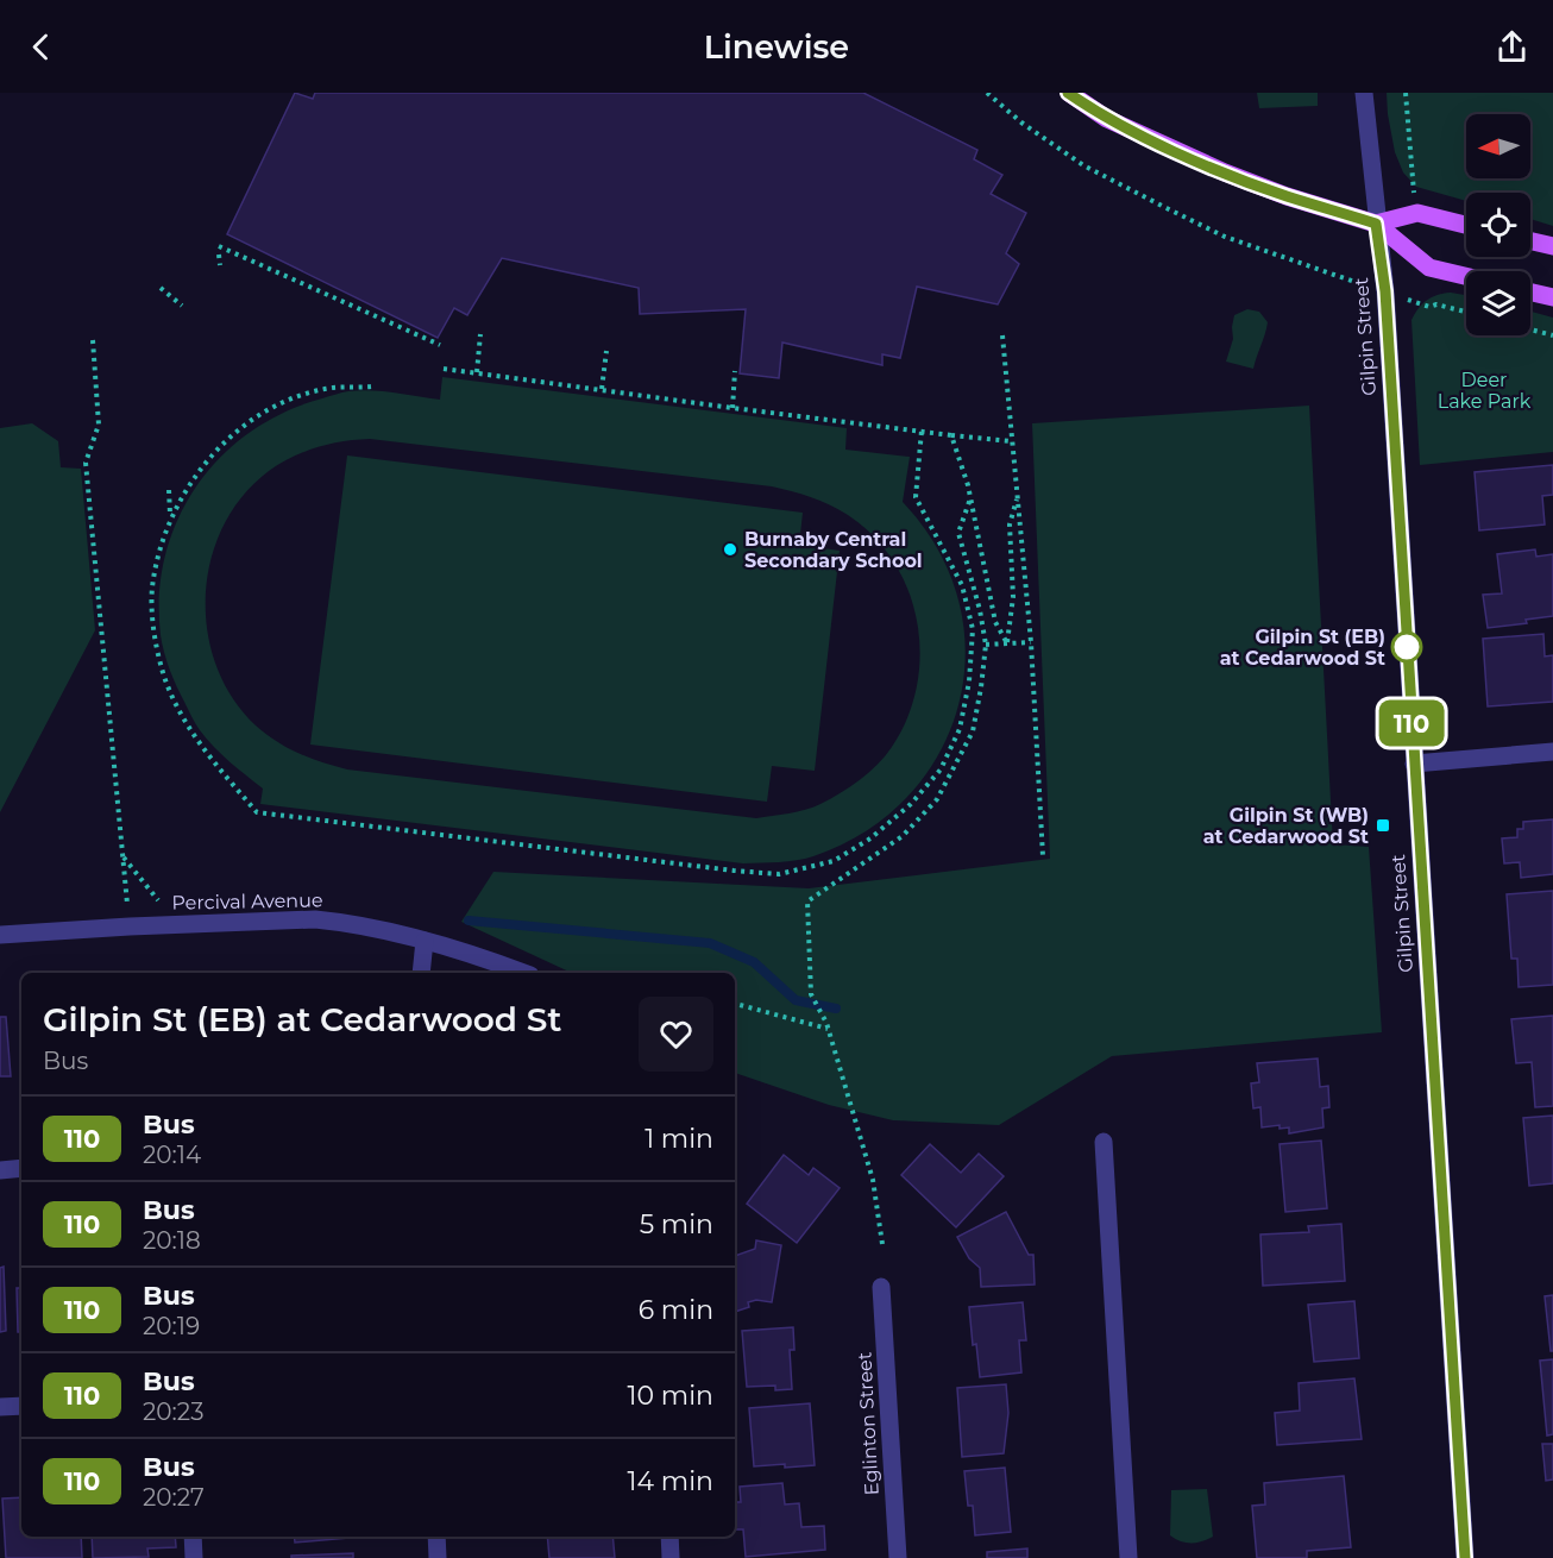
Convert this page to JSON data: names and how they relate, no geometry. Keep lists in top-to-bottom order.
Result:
{
  "streets": {
    "street": ["Gilpin Street", "Percival Avenue", "Eglinton Street"]
  },
  "parks": ["Deer Lake Park"],
  "places": {
    "other": ["Burnaby Central Secondary School", "Gilpin St (EB) at Cedarwood St"],
    "transit": ["Gilpin St (WB) at Cedarwood St"]
  },
  "lines": ["bus line 110"],
  "north": "left",
  "page": {
    "header": "Linewise",
    "on_map": "110",
    "heading": ["Gilpin St (EB) at Cedarwood St", "Bus"],
    "list": [
      {
        "mark": "110",
        "name": "Bus",
        "note": "20:14",
        "value": "1 min"
      },
      {
        "mark": "110",
        "name": "Bus",
        "note": "20:18",
        "value": "5 min"
      },
      {
        "mark": "110",
        "name": "Bus",
        "note": "20:19",
        "value": "6 min"
      },
      {
        "mark": "110",
        "name": "Bus",
        "note": "20:23",
        "value": "10 min"
      },
      {
        "mark": "110",
        "name": "Bus",
        "note": "20:27",
        "value": "14 min"
      }
    ]
  }
}
